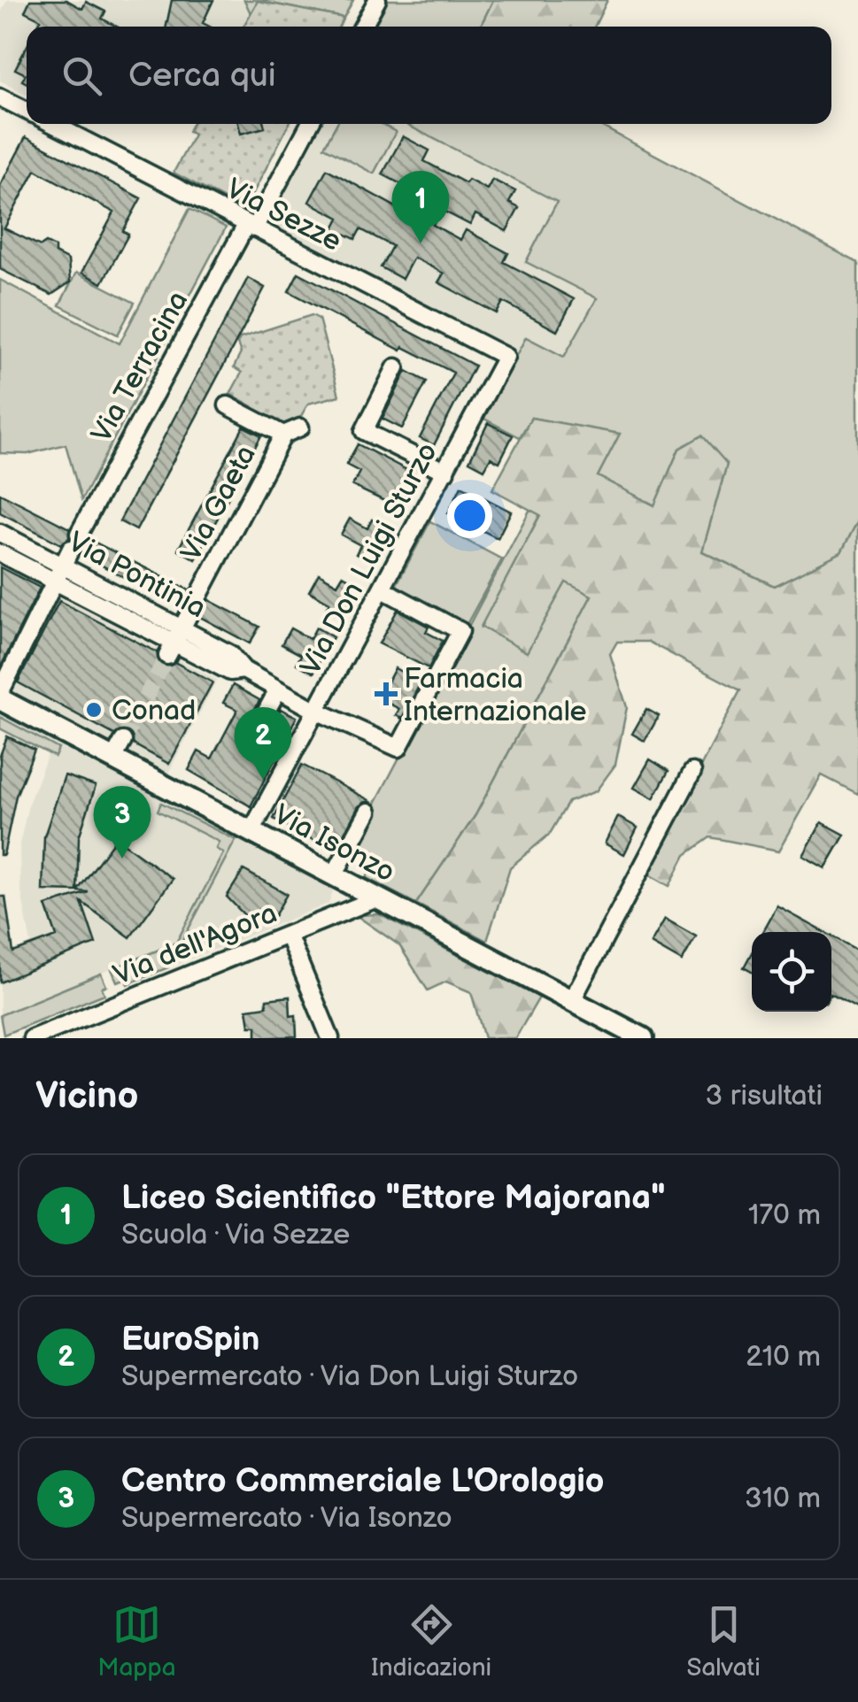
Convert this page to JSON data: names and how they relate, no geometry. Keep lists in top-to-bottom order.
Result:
{
  "streets": {
    "main road": ["Via Isonzo"],
    "street": [
      "Via Sezze",
      "Via Terracina",
      "Via Gaeta",
      "Via Don Luigi Sturzo",
      "Via Pontinia",
      "Via dell'Agora"
    ]
  },
  "crossings": [
    ["Via Sezze", "Via Terracina"],
    ["Via Sezze", "Via Don Luigi Sturzo"],
    ["Via Don Luigi Sturzo", "Via Pontinia"],
    ["Via Don Luigi Sturzo", "Via Isonzo"],
    ["Via Isonzo", "Via dell'Agora"]
  ],
  "places": {
    "health": ["Farmacia Internazionale"],
    "other": ["Conad"]
  },
  "page": {
    "search": "Cerca qui",
    "pins": ["1", "2", "3"],
    "heading": ["Vicino", "3 risultati"],
    "list": [
      {
        "mark": "1",
        "name": "Liceo Scientifico \"Ettore Majorana\"",
        "note": "Scuola · Via Sezze",
        "value": "170 m"
      },
      {
        "mark": "2",
        "name": "EuroSpin",
        "note": "Supermercato · Via Don Luigi Sturzo",
        "value": "210 m"
      },
      {
        "mark": "3",
        "name": "Centro Commerciale L'Orologio",
        "note": "Supermercato · Via Isonzo",
        "value": "310 m"
      }
    ],
    "nav": ["Mappa", "Indicazioni", "Salvati"]
  }
}
